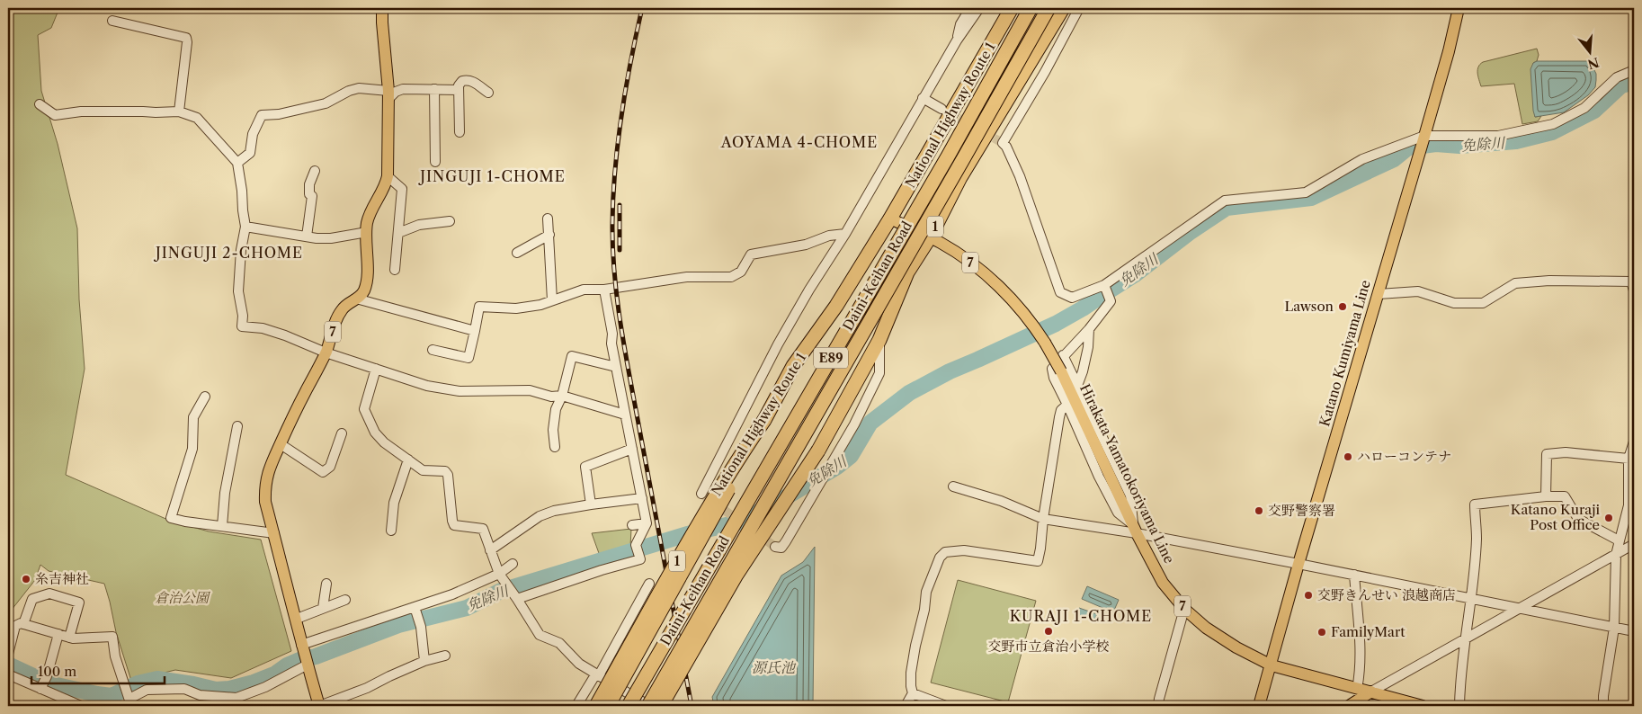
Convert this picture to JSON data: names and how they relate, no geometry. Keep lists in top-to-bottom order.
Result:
{
  "streets": {
    "highway": [
      "National Highway Route 1",
      "1",
      "Daini-Keihan Road",
      "E89"
    ],
    "main road": ["7", "Katano Kumiyama Line", "Hirakata Yamatokoriyama Line"]
  },
  "crossings": [
    ["National Highway Route 1", "Hirakata Yamatokoriyama Line"],
    ["1", "Hirakata Yamatokoriyama Line"],
    ["Katano Kumiyama Line", "Hirakata Yamatokoriyama Line"]
  ],
  "districts": [
    "AOYAMA 4-CHOME",
    "JINGUJI 1-CHOME",
    "JINGUJI 2-CHOME",
    "KURAJI 1-CHOME"
  ],
  "water": ["免除川", "源氏池"],
  "parks": ["倉治公園"],
  "places": [
    "Lawson",
    "ハローコンテナ",
    "交野警察署",
    "Katano Kuraji Post Office",
    "糸吉神社",
    "交野きんせい 浪越商店",
    "交野市立倉治小学校",
    "FamilyMart"
  ],
  "scale_bar": "100 m",
  "north": "bottom"
}
